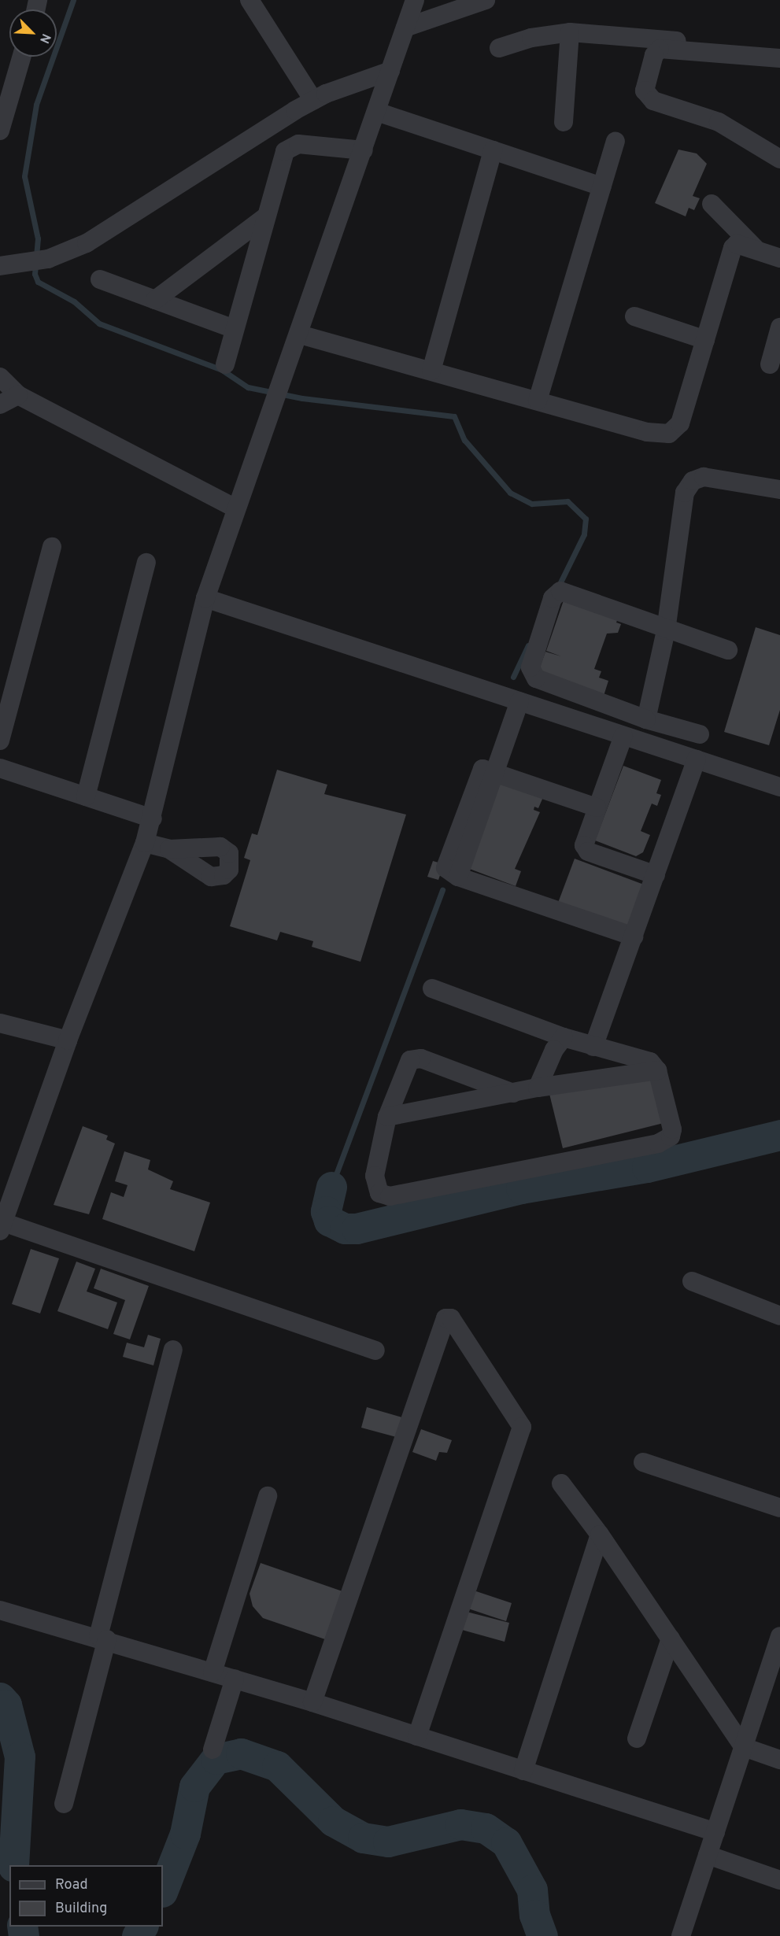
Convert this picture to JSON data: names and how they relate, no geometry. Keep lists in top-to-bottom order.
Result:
{
  "legend": ["Road", "Building"],
  "north": "bottom right"
}
